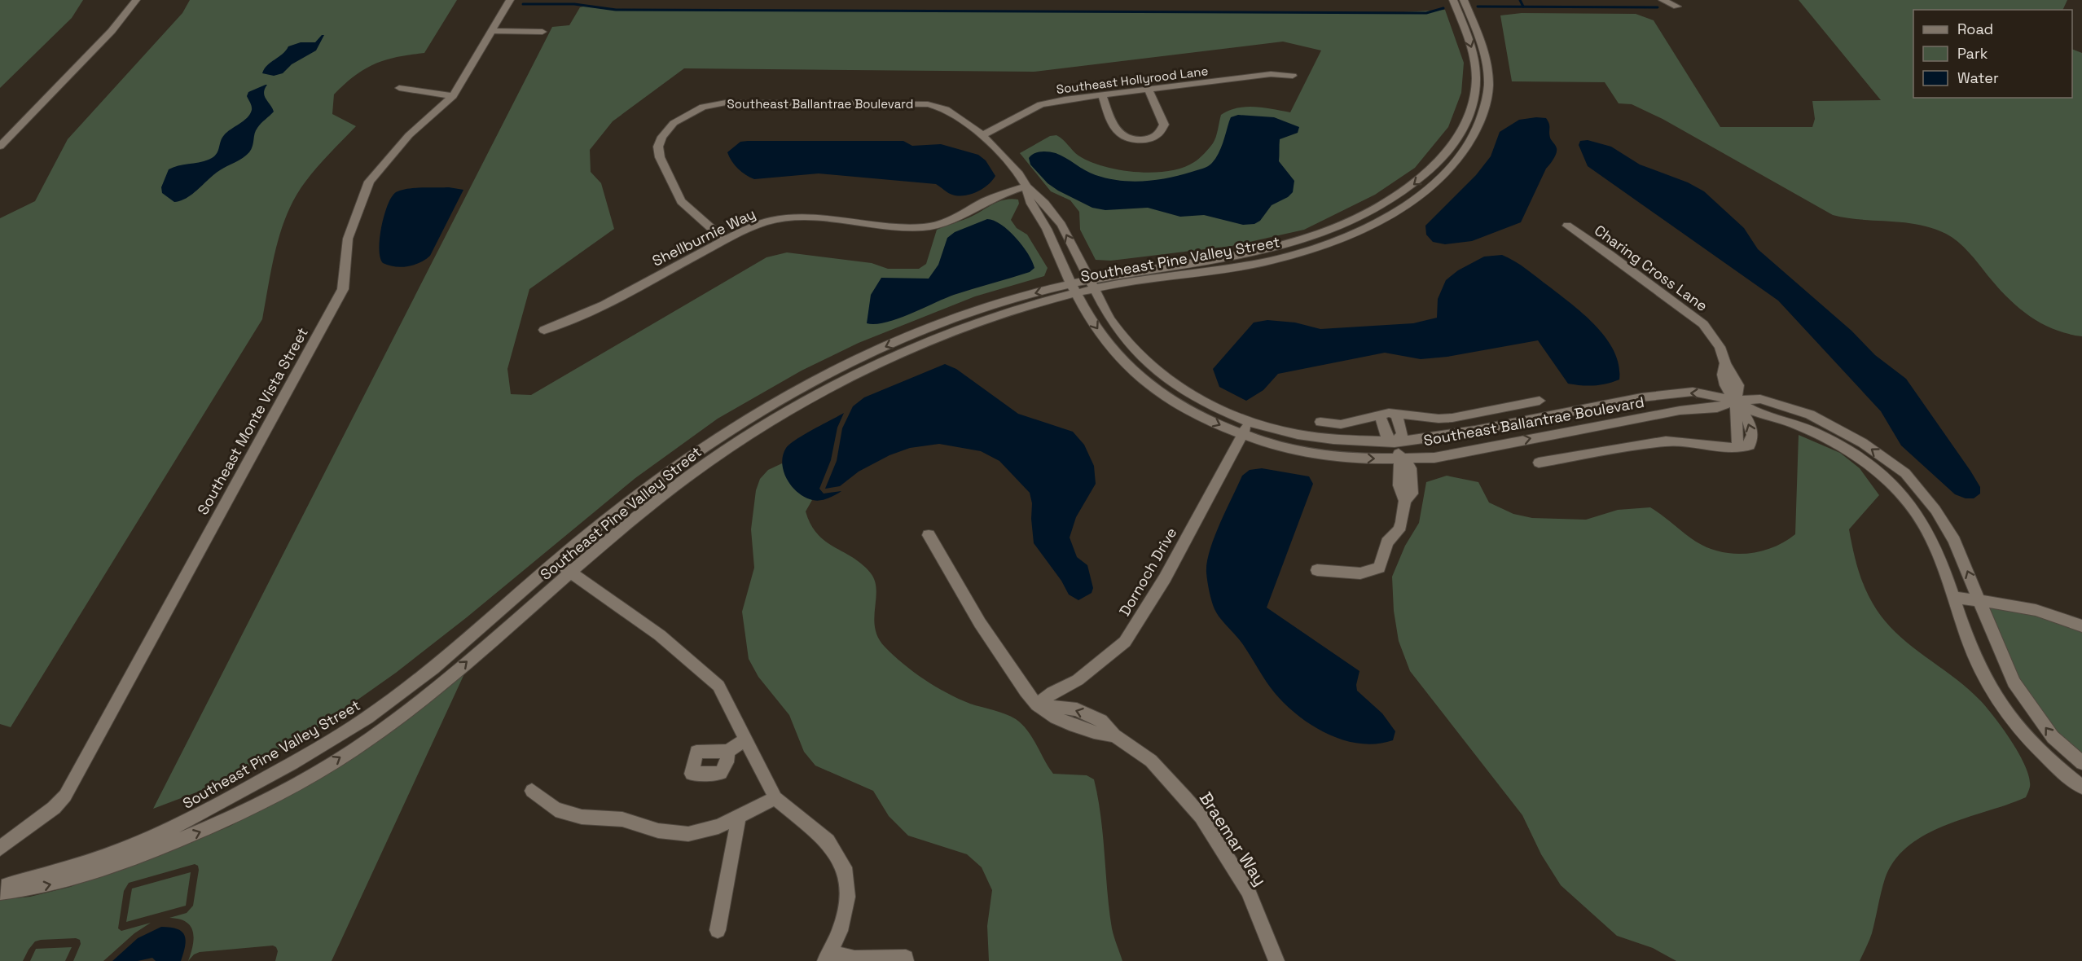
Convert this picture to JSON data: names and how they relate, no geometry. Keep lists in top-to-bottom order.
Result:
{
  "streets": {
    "street": [
      "Southeast Hollyrood Lane",
      "Southeast Ballantrae Boulevard",
      "Shellburnie Way",
      "Southeast Pine Valley Street",
      "Charing Cross Lane",
      "Southeast Monte Vista Street",
      "Dornoch Drive",
      "Braemar Way"
    ]
  },
  "crossings": [
    ["Southeast Hollyrood Lane", "Southeast Ballantrae Boulevard"],
    ["Southeast Ballantrae Boulevard", "Shellburnie Way"],
    ["Southeast Ballantrae Boulevard", "Southeast Pine Valley Street"],
    ["Southeast Ballantrae Boulevard", "Charing Cross Lane"],
    ["Southeast Ballantrae Boulevard", "Dornoch Drive"],
    ["Dornoch Drive", "Braemar Way"]
  ],
  "legend": ["Road", "Park", "Water"]
}
